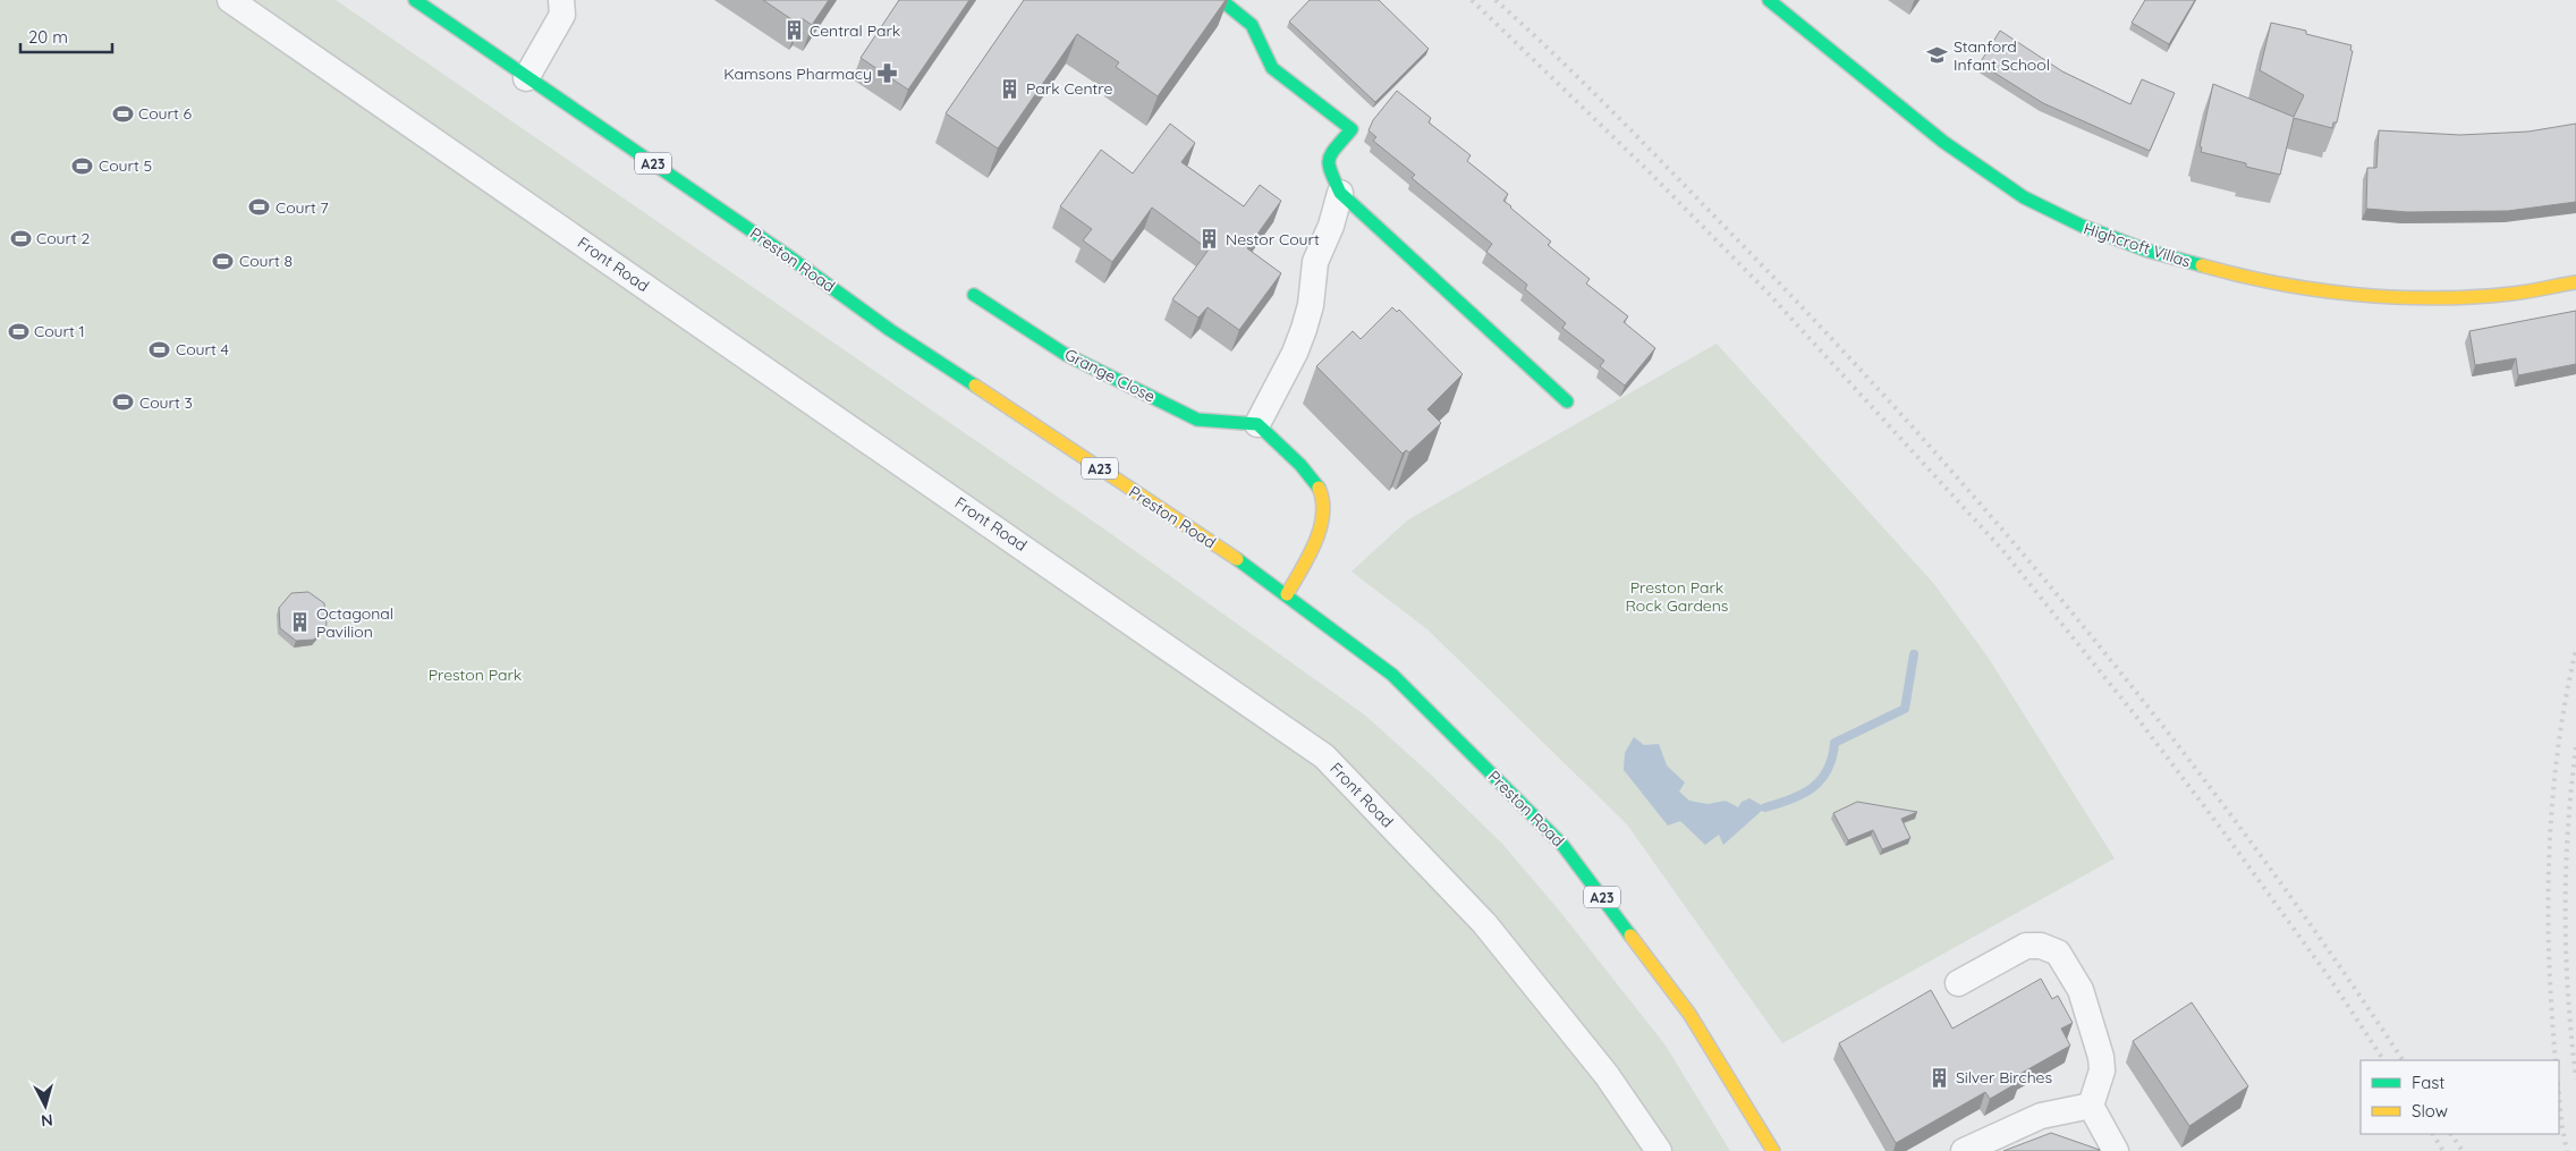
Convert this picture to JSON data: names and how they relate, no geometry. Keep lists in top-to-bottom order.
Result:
{
  "streets": {
    "main road": [
      "A23",
      "Highcroft Villas",
      "Preston Road",
      "Grange Close"
    ],
    "street": ["Front Road"]
  },
  "parks": ["Preston Park Rock Gardens", "Preston Park"],
  "places": {
    "building": [
      "Central Park",
      "Park Centre",
      "Nestor Court",
      "Octagonal Pavilion",
      "Silver Birches"
    ],
    "school or university": ["Stanford Infant School"],
    "pharmacy": ["Kamsons Pharmacy"],
    "sports": [
      "Court 6",
      "Court 5",
      "Court 7",
      "Court 2",
      "Court 8",
      "Court 1",
      "Court 4",
      "Court 3"
    ]
  },
  "legend": ["Fast", "Slow"],
  "scale_bar": "20 m",
  "north": "bottom"
}
